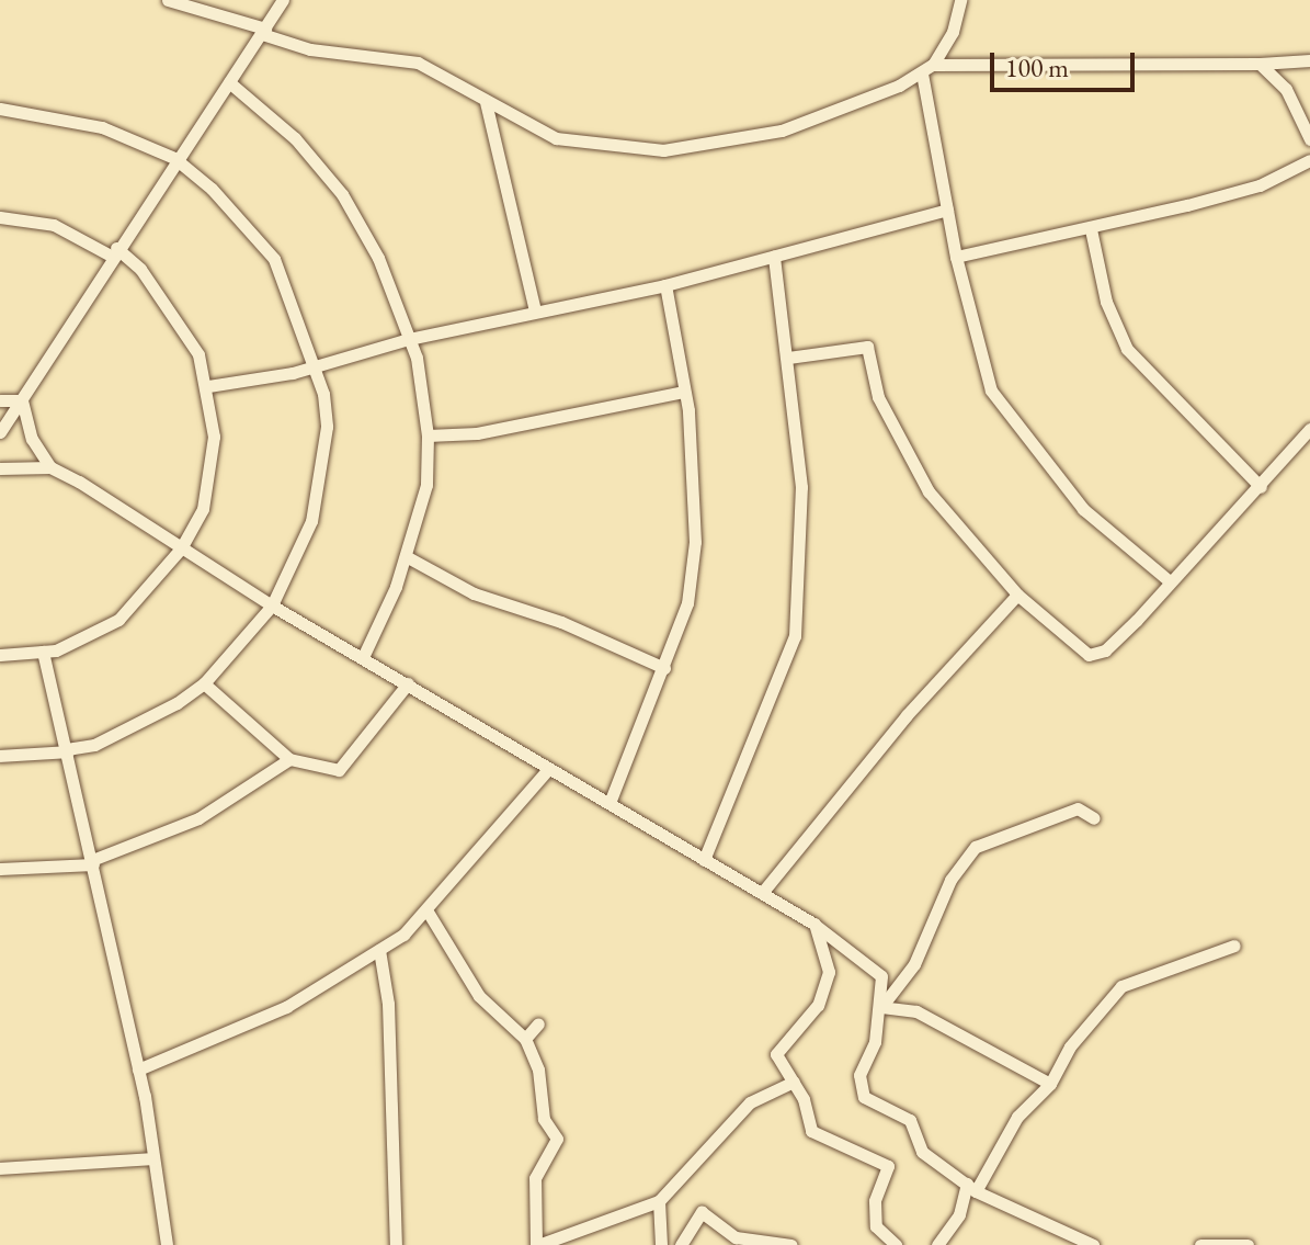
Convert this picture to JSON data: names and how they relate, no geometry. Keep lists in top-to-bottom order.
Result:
{
  "scale_bar": "100 m"
}
